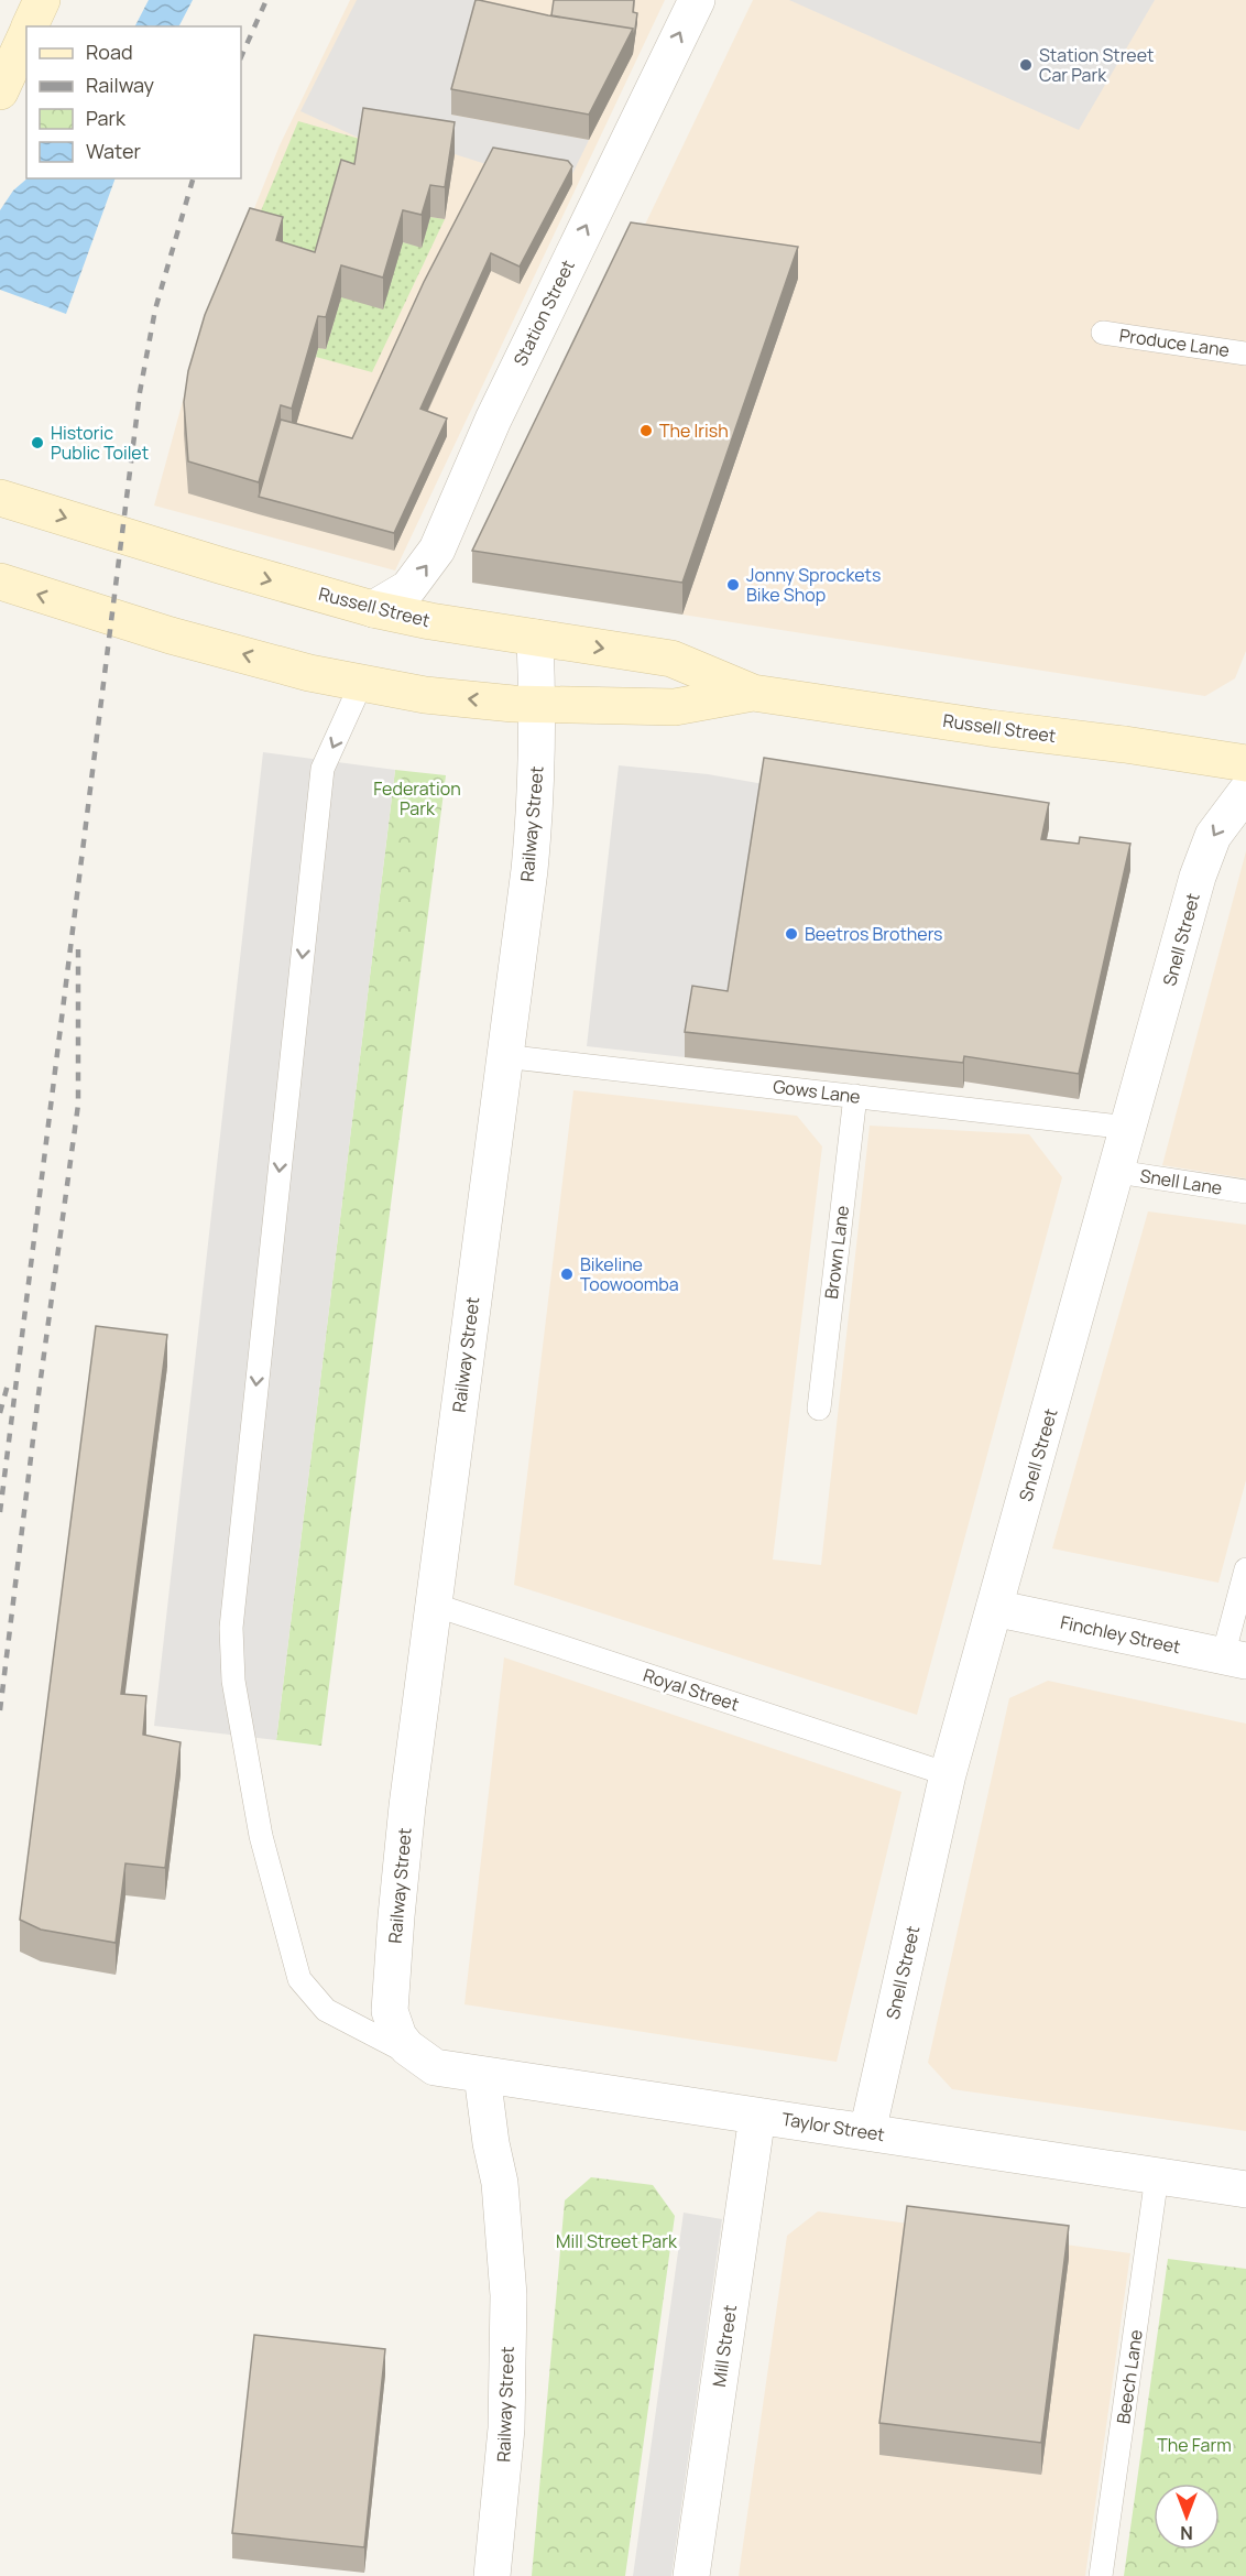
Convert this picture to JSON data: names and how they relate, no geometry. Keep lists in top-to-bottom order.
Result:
{
  "streets": {
    "main road": ["Russell Street"],
    "street": [
      "Station Street",
      "Railway Street",
      "Snell Street",
      "Finchley Street",
      "Taylor Street",
      "Mill Street"
    ],
    "lane": [
      "Produce Lane",
      "Gows Lane",
      "Snell Lane",
      "Brown Lane",
      "Royal Street",
      "Beech Lane"
    ]
  },
  "crossings": [
    ["Station Street", "Russell Street"],
    ["Russell Street", "Railway Street"],
    ["Railway Street", "Gows Lane"],
    ["Railway Street", "Royal Street"],
    ["Railway Street", "Taylor Street"],
    ["Snell Street", "Gows Lane"],
    ["Snell Street", "Snell Lane"],
    ["Snell Street", "Finchley Street"],
    ["Snell Street", "Royal Street"],
    ["Snell Street", "Taylor Street"],
    ["Gows Lane", "Brown Lane"],
    ["Taylor Street", "Mill Street"],
    ["Taylor Street", "Beech Lane"]
  ],
  "one_way": ["Station Street"],
  "parks": ["Federation Park", "Mill Street Park", "The Farm"],
  "places": [
    "Station Street Car Park",
    "The Irish",
    "Historic Public Toilet",
    "Jonny Sprockets Bike Shop",
    "Beetros Brothers",
    "Bikeline Toowoomba"
  ],
  "legend": [
    "Road",
    "Railway",
    "Park",
    "Water"
  ],
  "north": "bottom"
}
